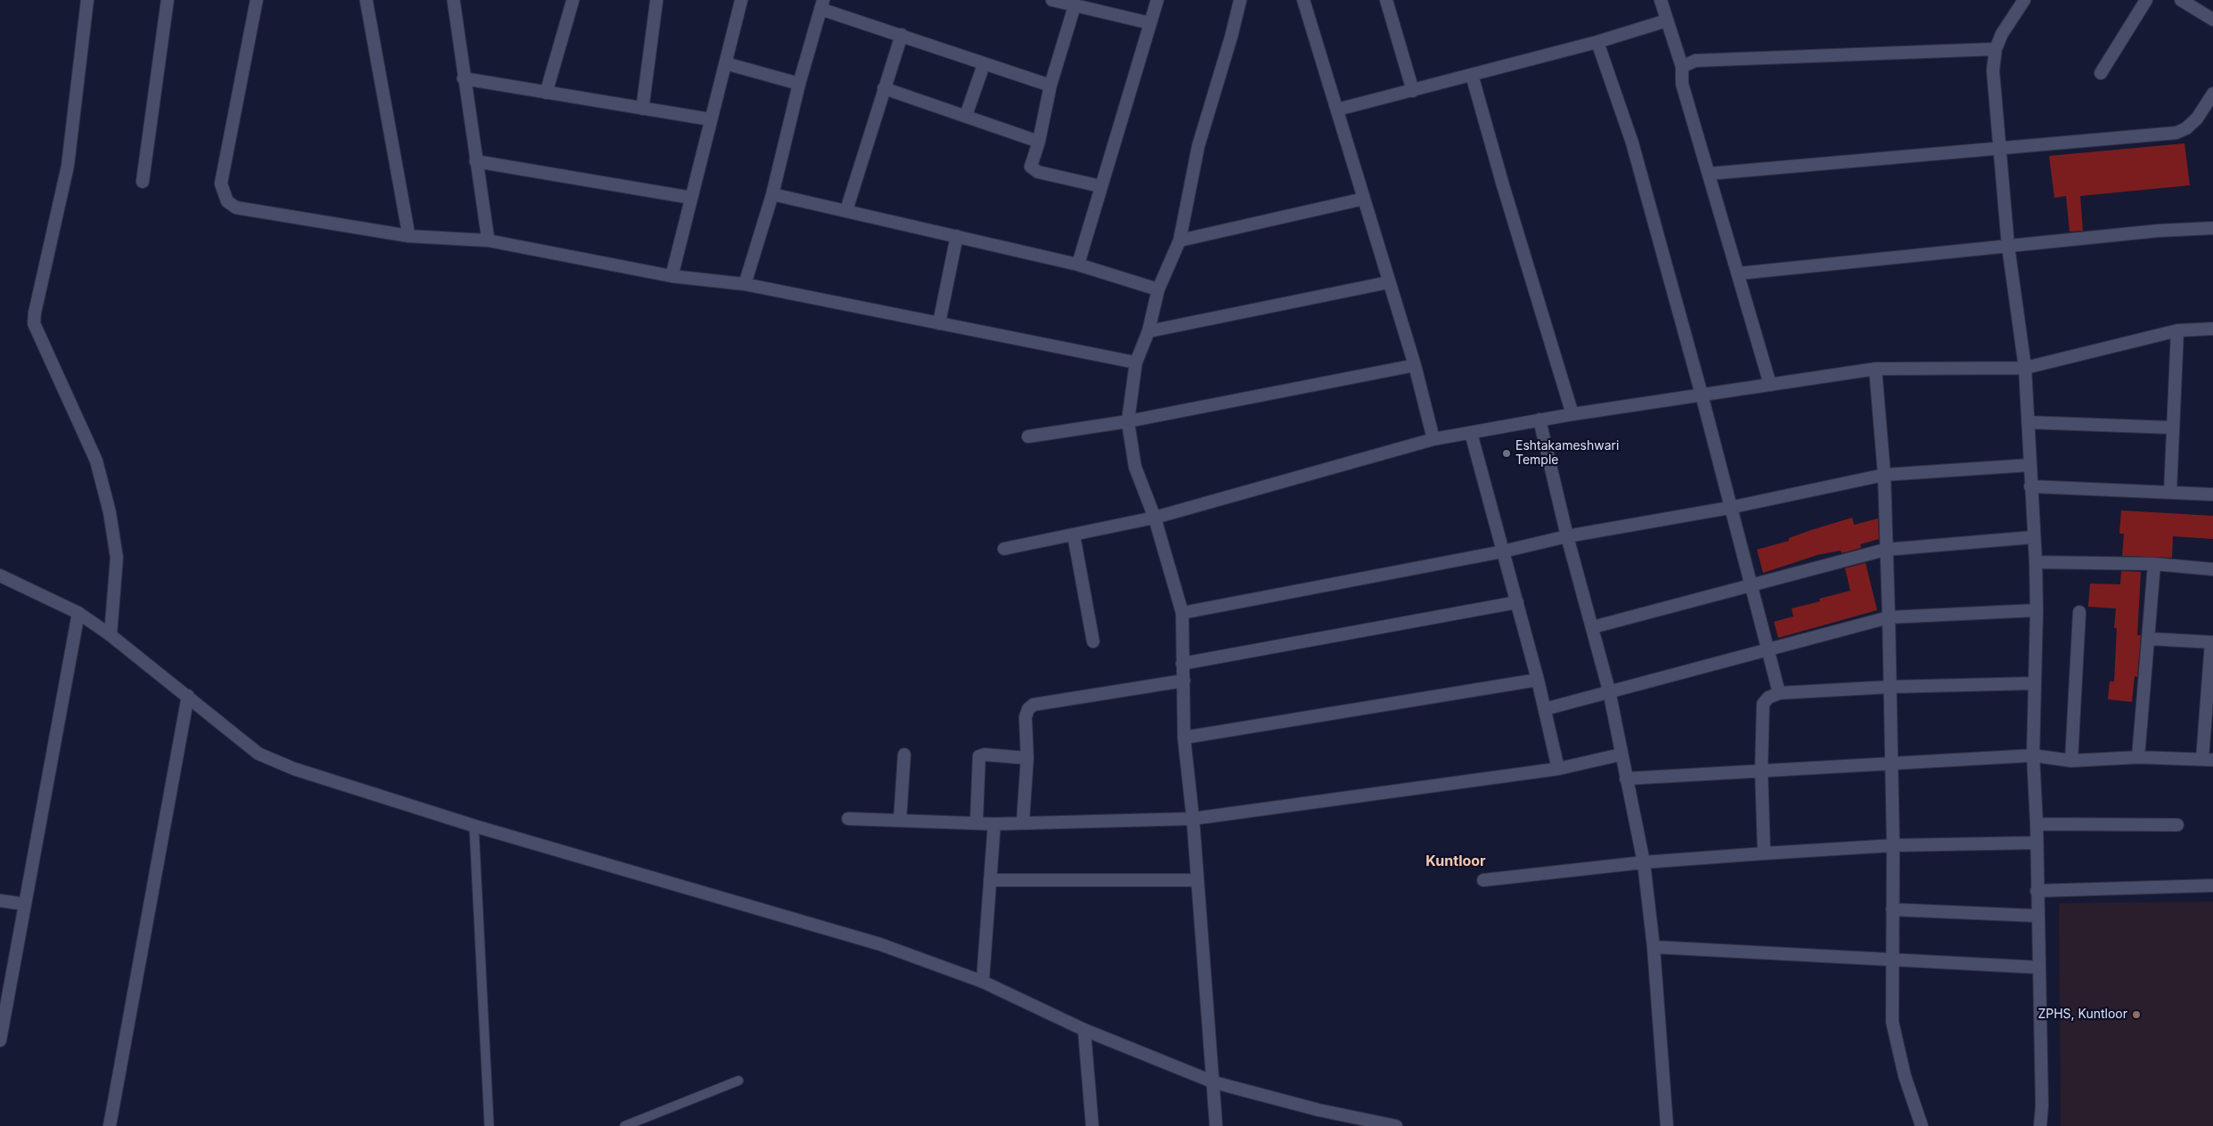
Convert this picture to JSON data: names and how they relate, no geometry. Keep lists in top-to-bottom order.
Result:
{
  "districts": ["Kuntloor"],
  "places": ["Eshtakameshwari Temple", "ZPHS, Kuntloor"]
}
